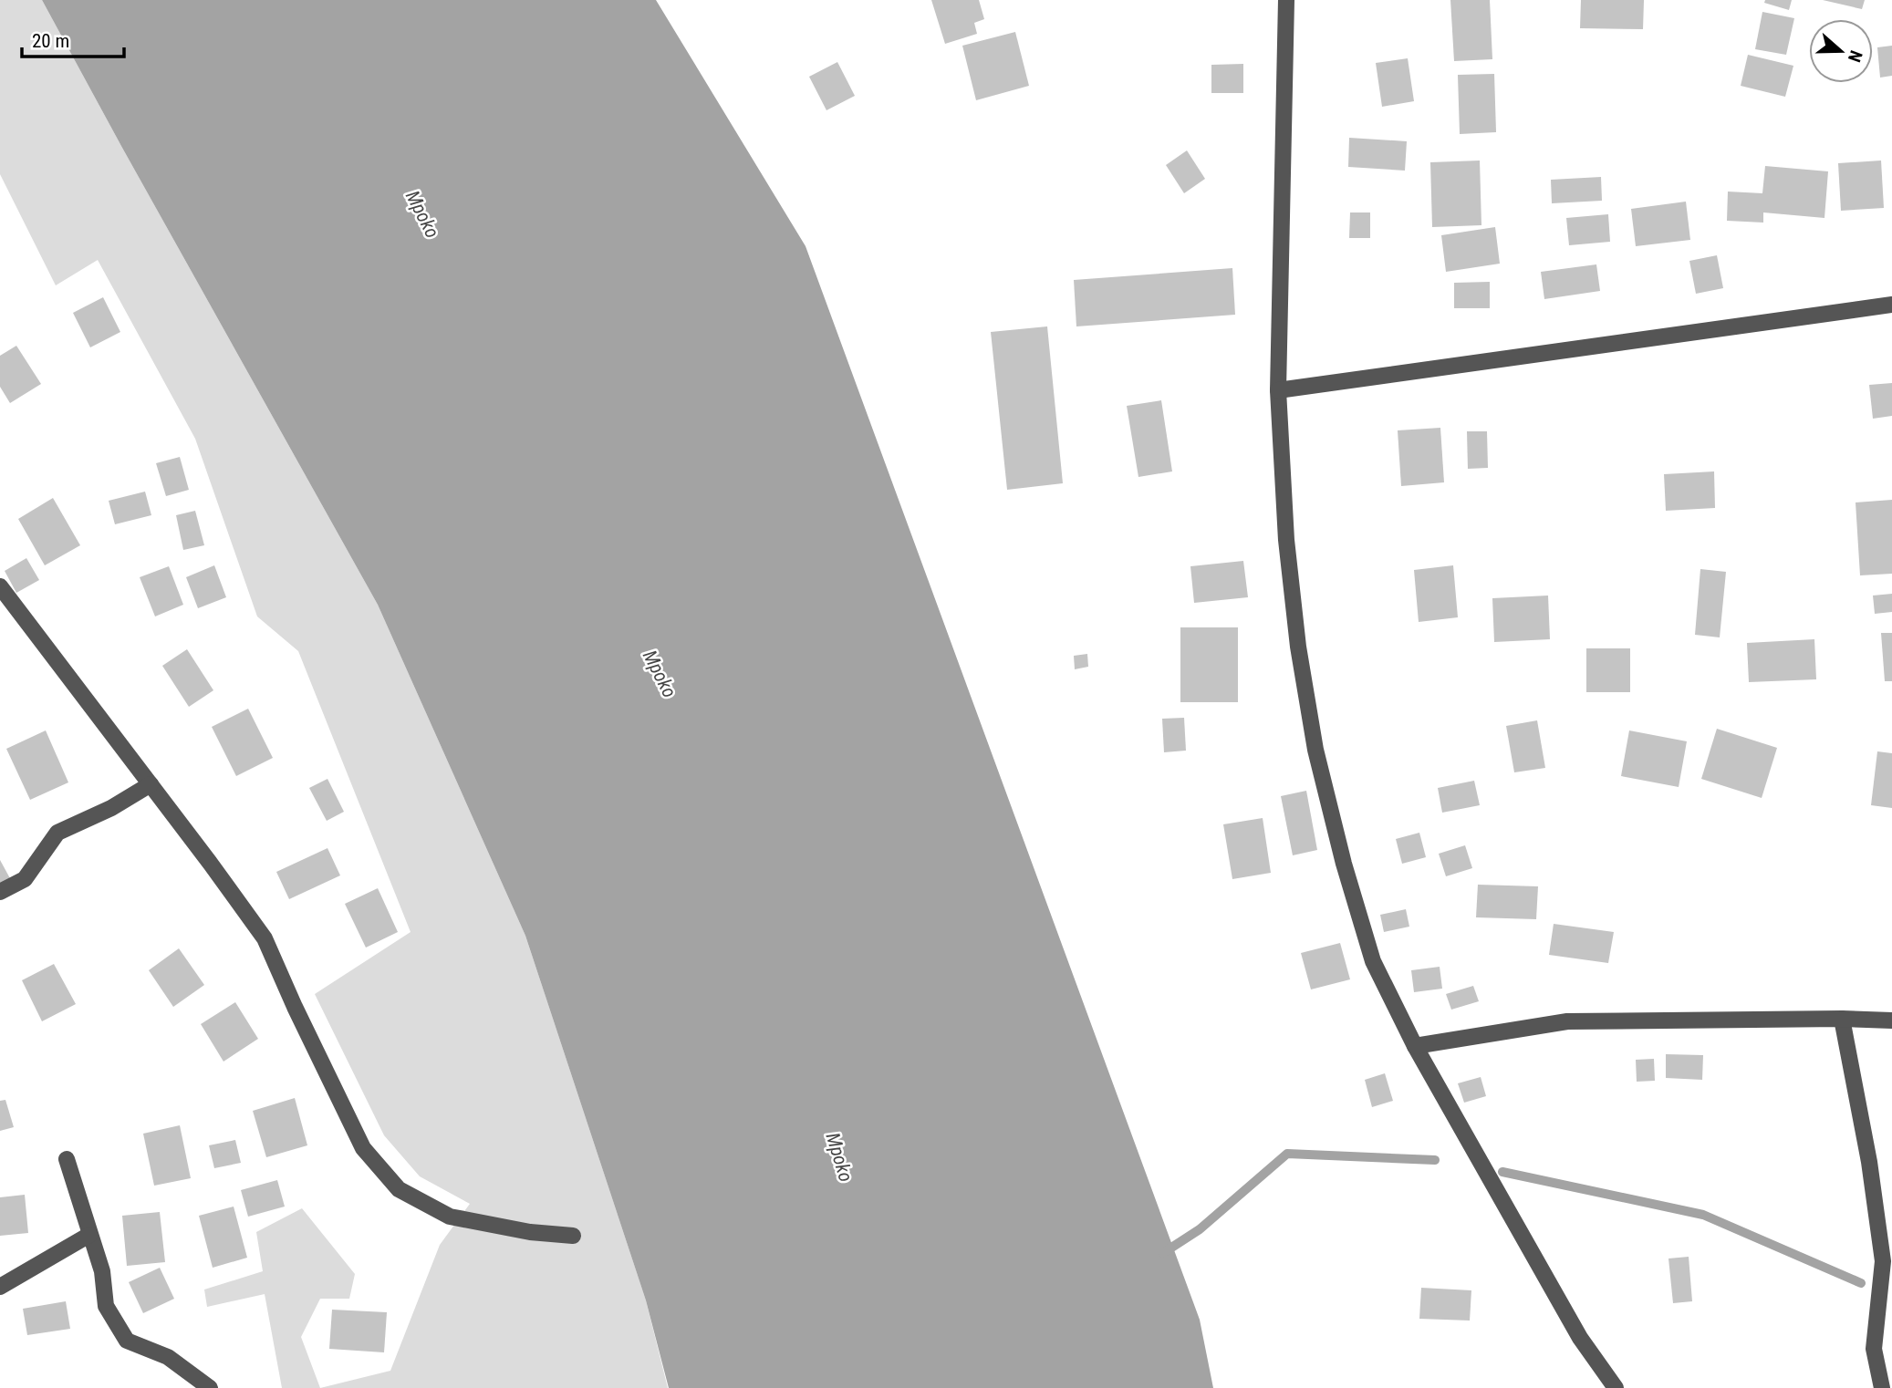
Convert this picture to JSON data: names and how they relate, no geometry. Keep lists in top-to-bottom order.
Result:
{
  "water": ["Mpoko"],
  "scale_bar": "20 m",
  "north": "right"
}
